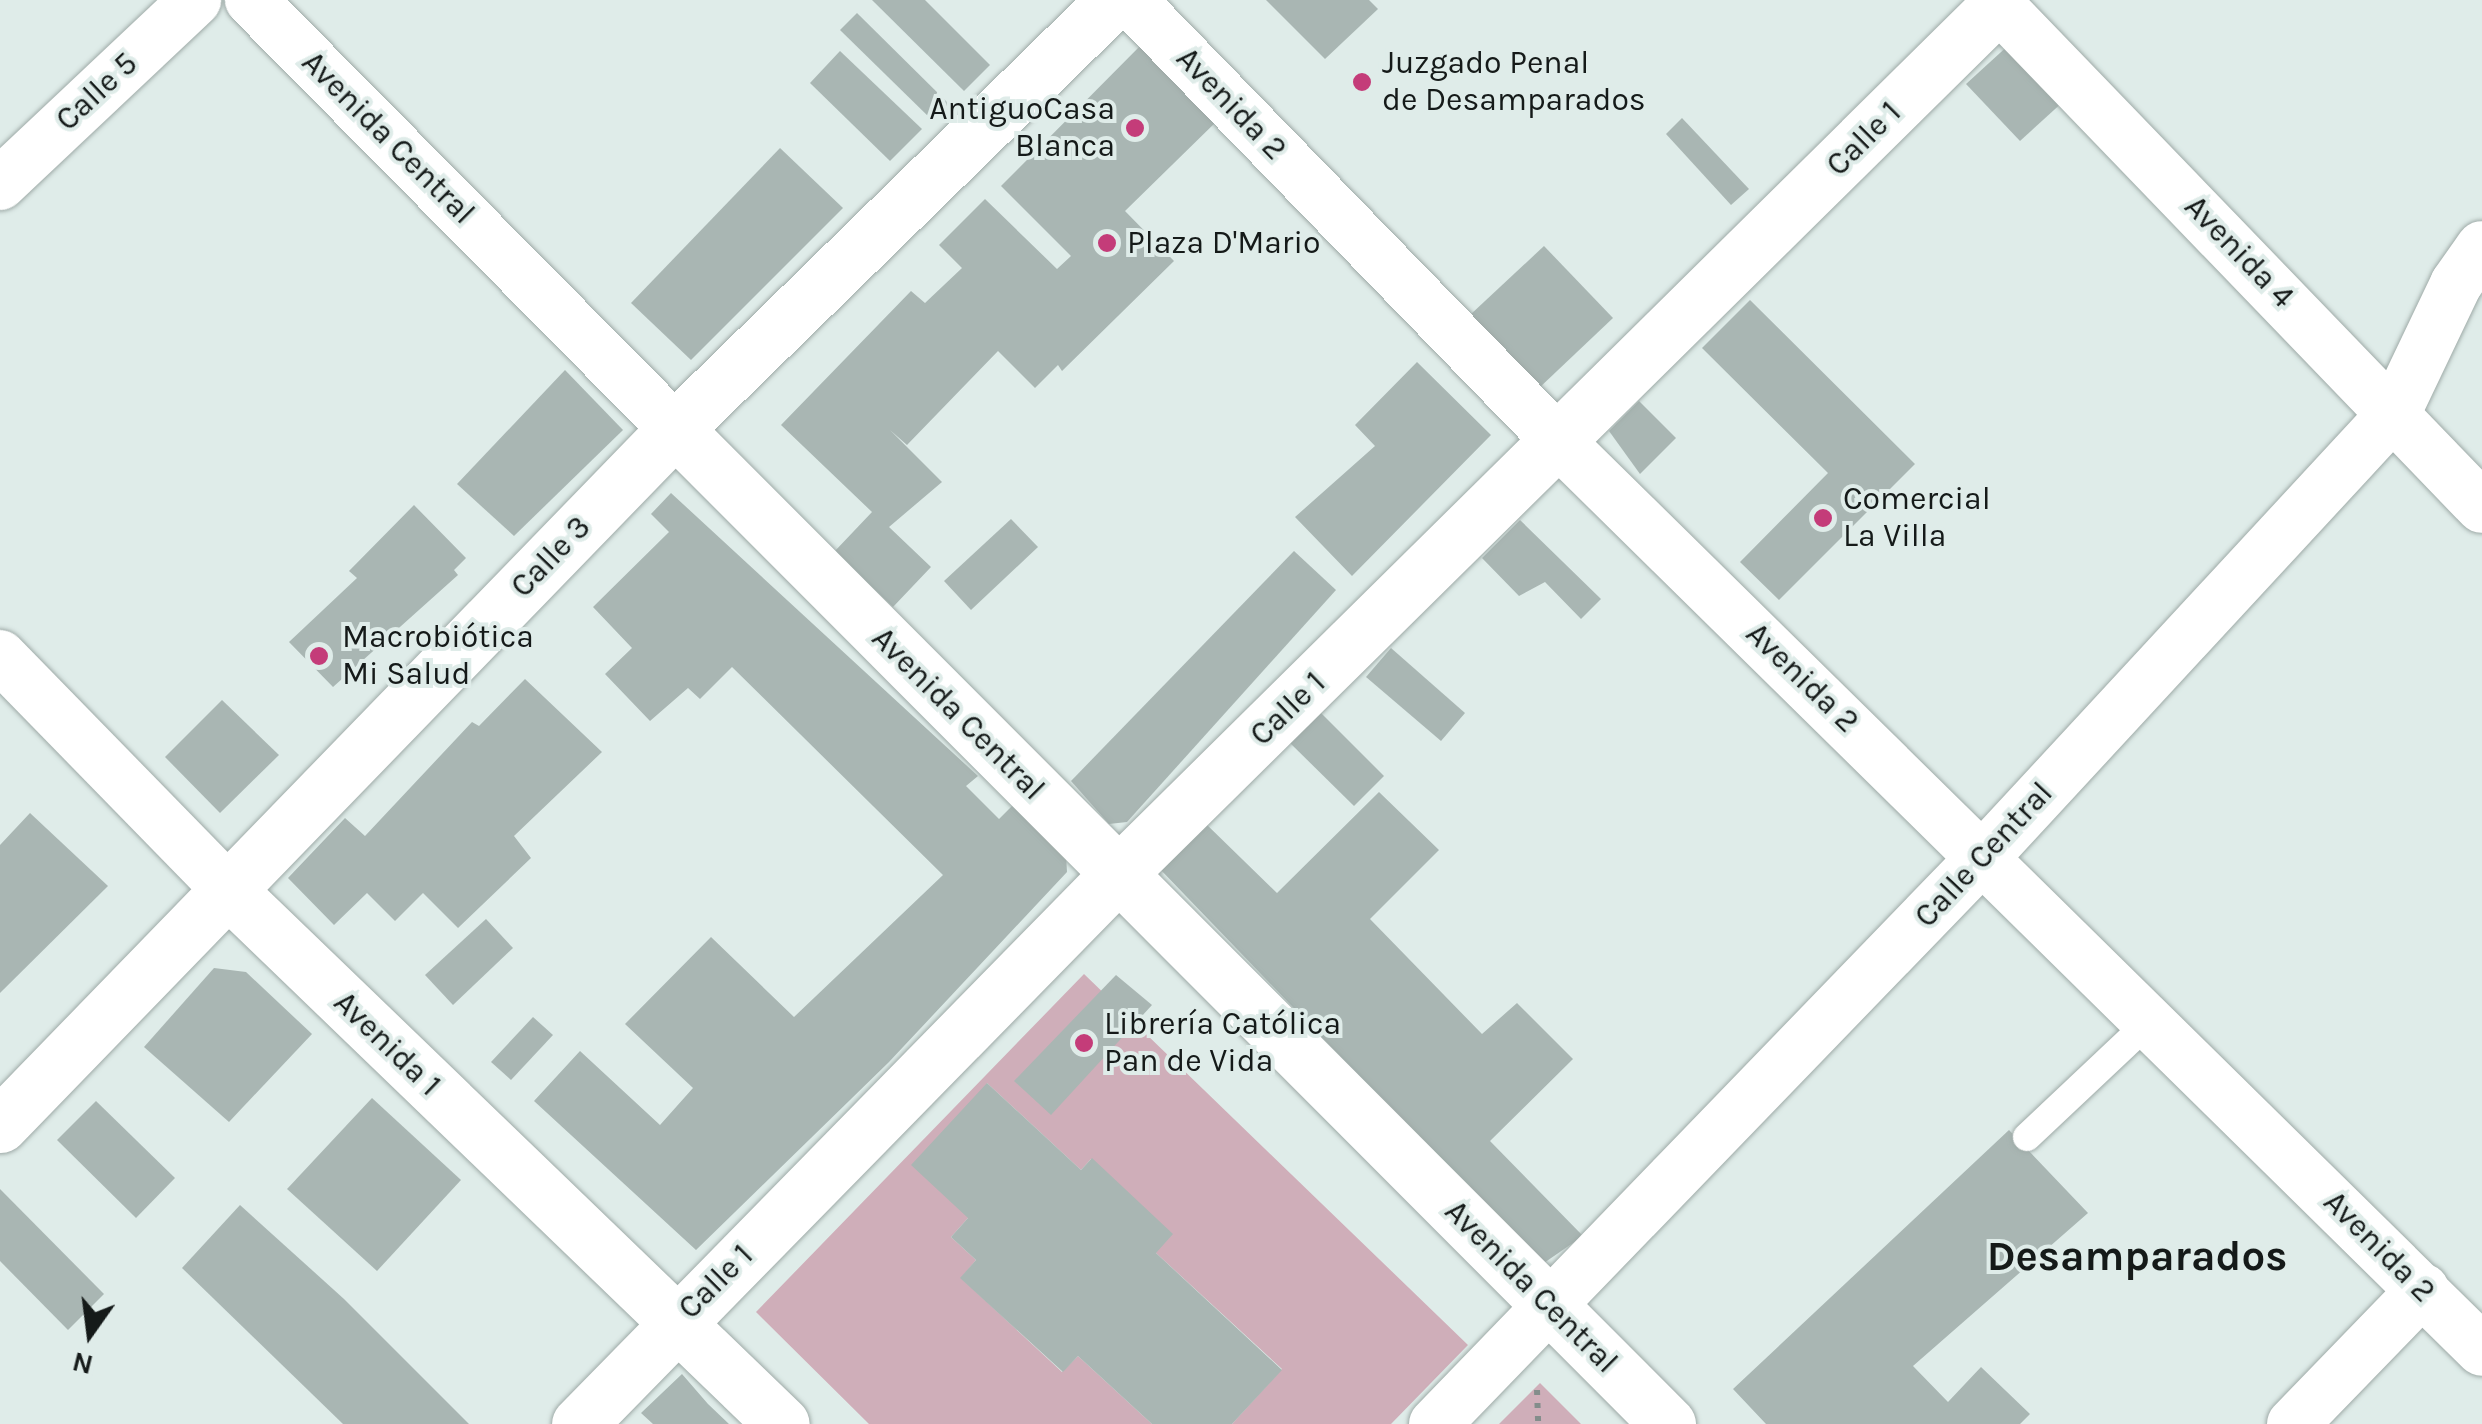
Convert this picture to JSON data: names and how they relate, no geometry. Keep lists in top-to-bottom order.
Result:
{
  "streets": {
    "main road": [
      "Avenida Central",
      "Calle 1",
      "Calle 3",
      "Avenida 1"
    ],
    "street": [
      "Calle 5",
      "Avenida 2",
      "Avenida 4",
      "Calle Central"
    ]
  },
  "crossings": [
    ["Avenida 2", "Calle 1"],
    ["Avenida 2", "Calle Central"],
    ["Avenida Central", "Calle 1"],
    ["Avenida Central", "Calle 3"],
    ["Avenida Central", "Calle Central"],
    ["Calle 1", "Avenida 4"],
    ["Calle 1", "Avenida 1"],
    ["Avenida 4", "Calle Central"],
    ["Calle 3", "Avenida 1"]
  ],
  "districts": ["Desamparados"],
  "places": [
    "Juzgado Penal de Desamparados",
    "AntiguoCasa Blanca",
    "Plaza D'Mario",
    "Comercial La Villa",
    "Macrobiótica Mi Salud",
    "Librería Católica Pan de Vida"
  ],
  "north": "bottom"
}
